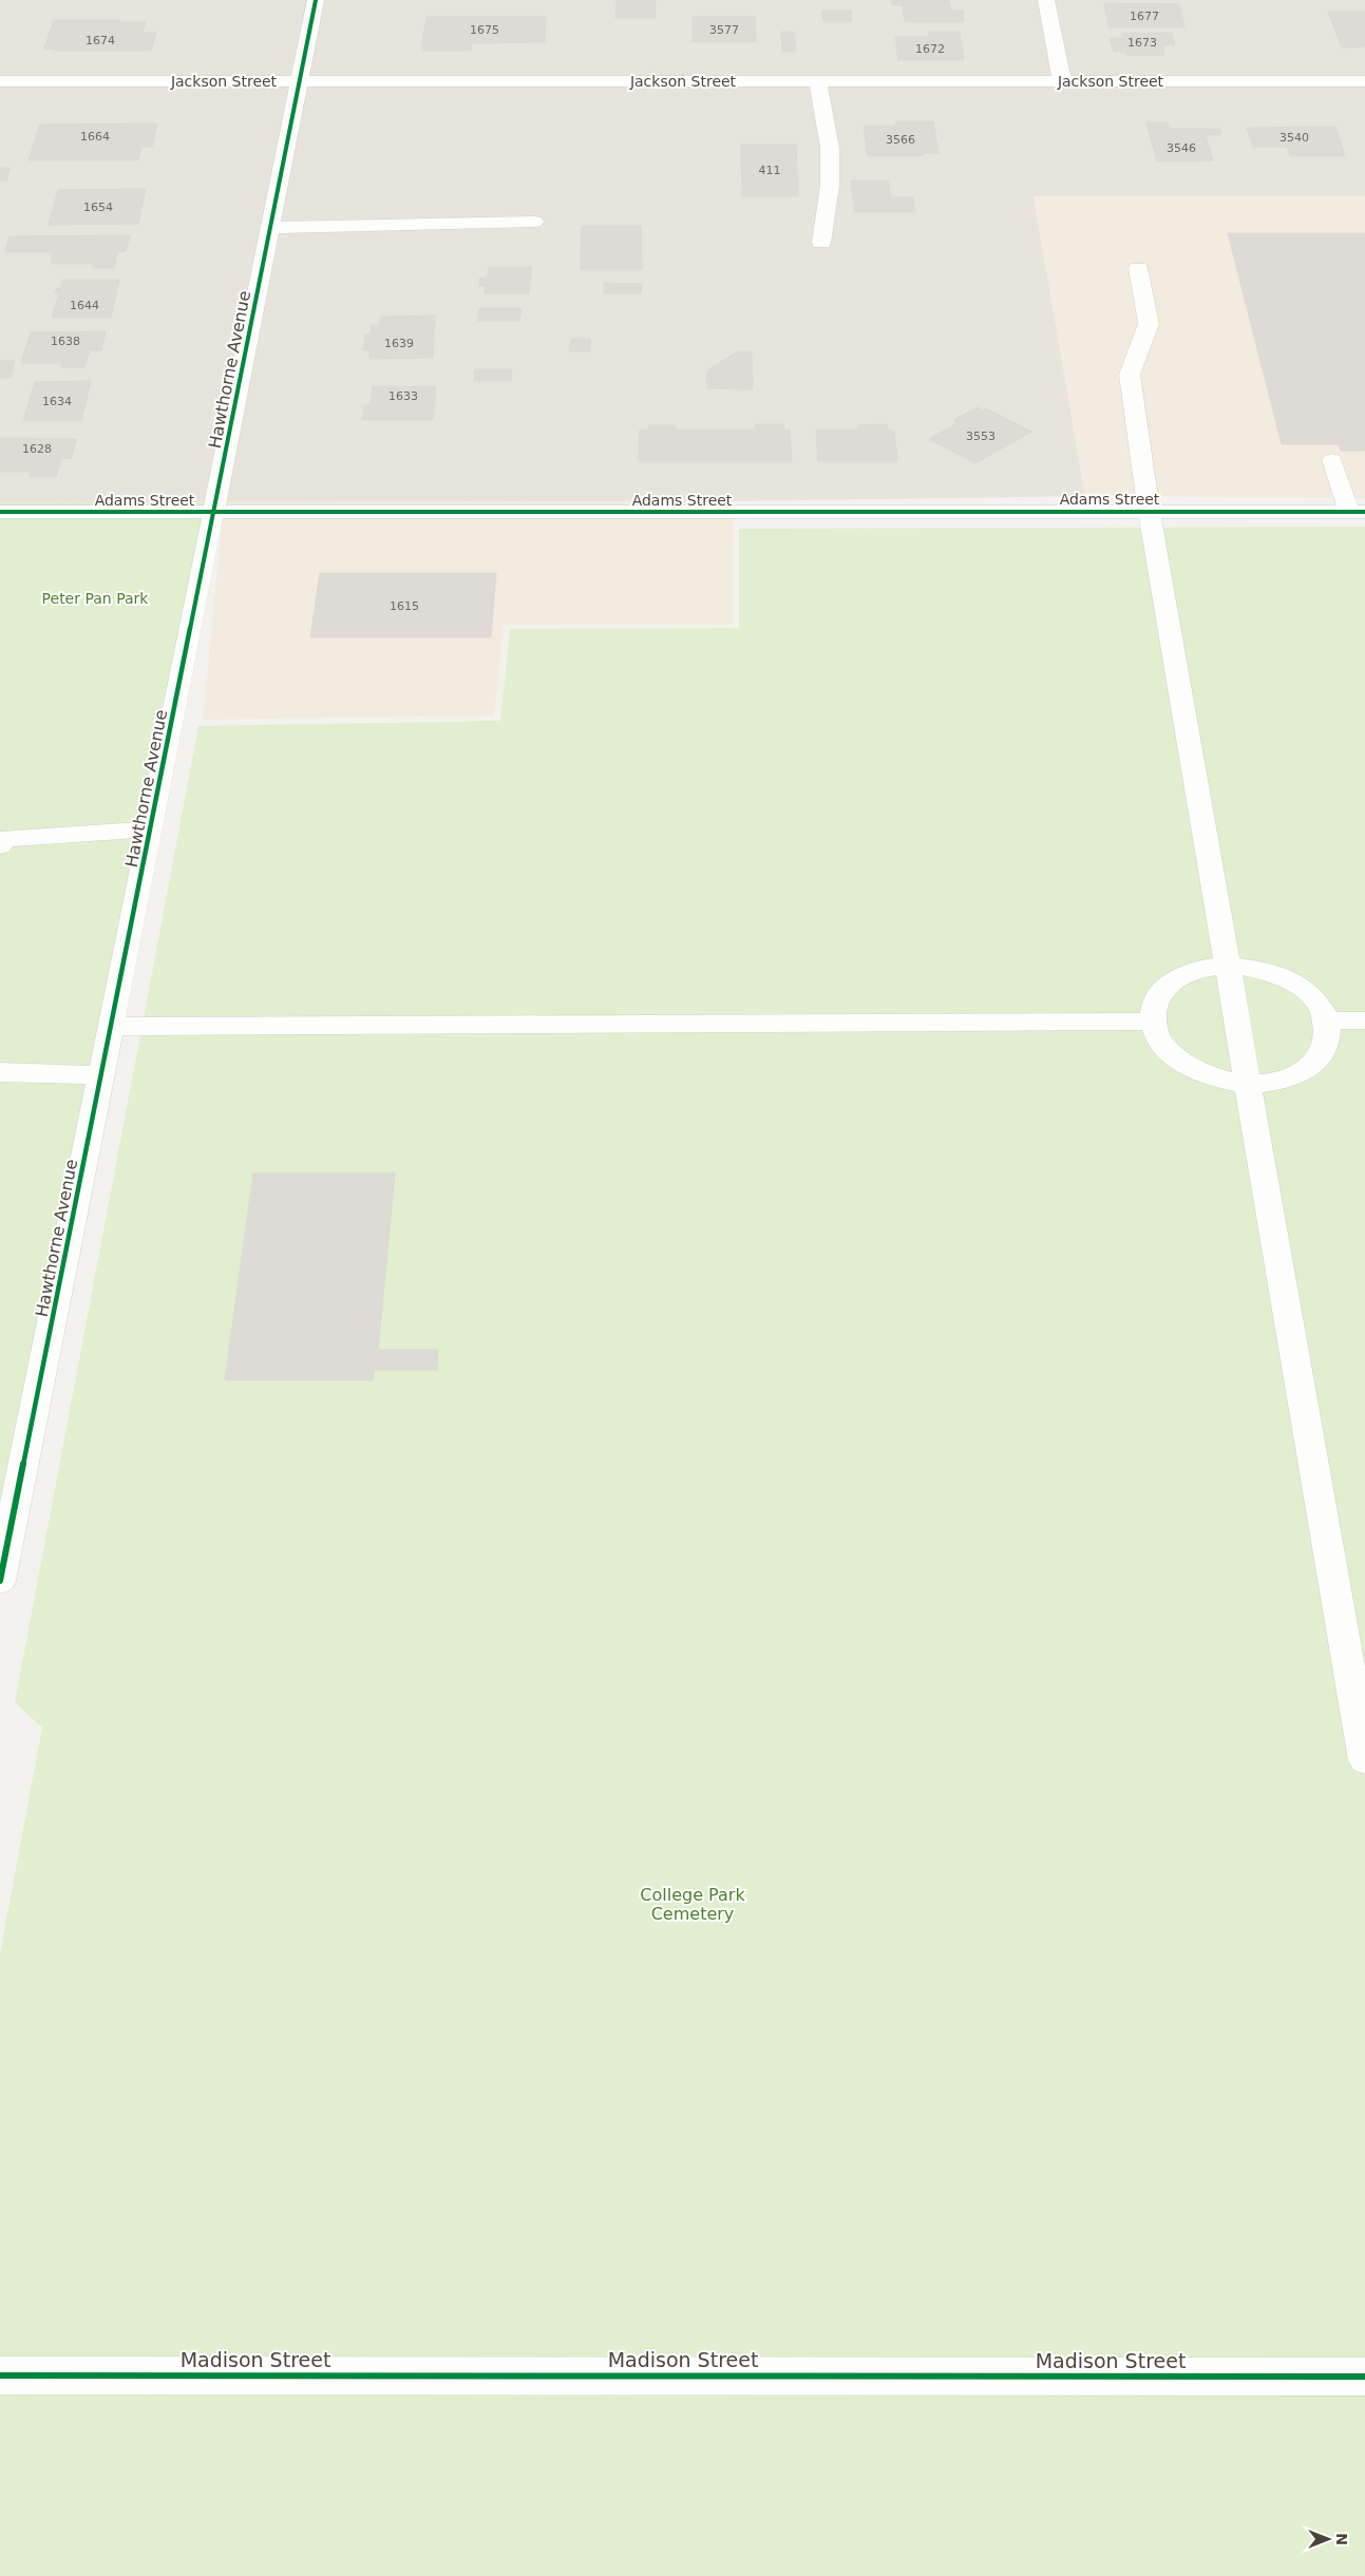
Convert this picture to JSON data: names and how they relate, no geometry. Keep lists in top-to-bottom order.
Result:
{
  "streets": {
    "street": [
      "Jackson Street",
      "Hawthorne Avenue",
      "Adams Street",
      "Madison Street"
    ]
  },
  "crossings": [
    ["Jackson Street", "Hawthorne Avenue"],
    ["Hawthorne Avenue", "Adams Street"]
  ],
  "parks": ["Peter Pan Park", "College Park Cemetery"],
  "house_numbers": [
    "1677",
    "1675",
    "3577",
    "1674",
    "1673",
    "1672",
    "1664",
    "3540",
    "3566",
    "3546",
    "411",
    "1654",
    "1644",
    "1638",
    "1639",
    "1633",
    "1634",
    "3553",
    "1628",
    "1615"
  ],
  "north": "right"
}
